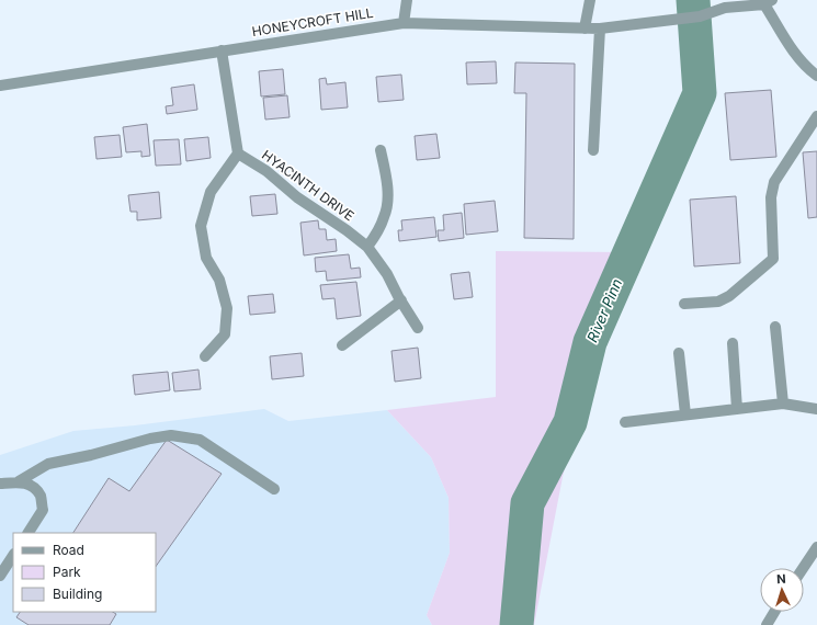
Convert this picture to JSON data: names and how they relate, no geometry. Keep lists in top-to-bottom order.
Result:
{
  "streets": {
    "street": ["HONEYCROFT HILL", "HYACINTH DRIVE"]
  },
  "water": ["River Pinn"],
  "legend": ["Road", "Park", "Building"],
  "north": "top"
}
